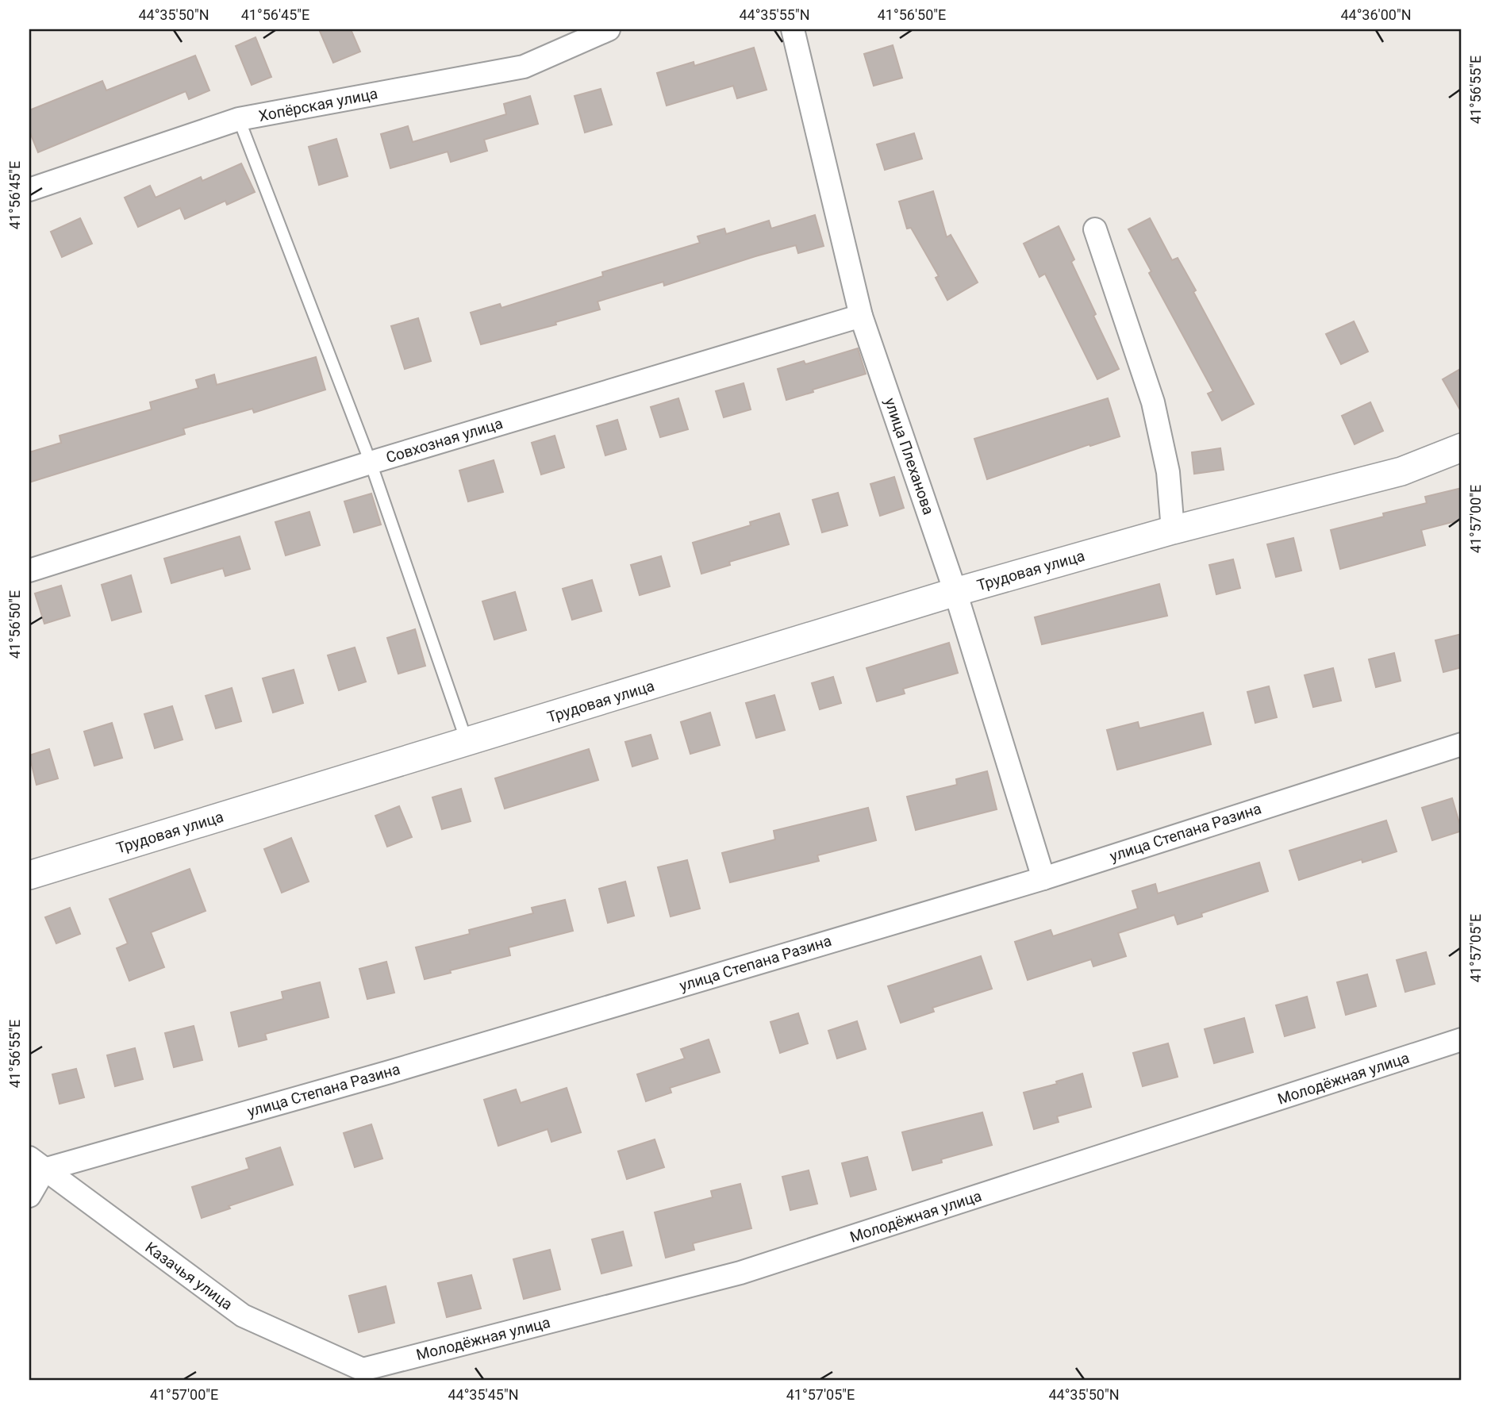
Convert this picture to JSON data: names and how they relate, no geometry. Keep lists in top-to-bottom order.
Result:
{
  "streets": {
    "street": [
      "Хопёрская улица",
      "Совхозная улица",
      "улица Плеханова",
      "Трудовая улица",
      "улица Степана Разина",
      "Молодёжная улица",
      "Казачья улица"
    ]
  },
  "crossings": [
    ["Совхозная улица", "улица Плеханова"],
    ["улица Плеханова", "Трудовая улица"],
    ["улица Плеханова", "улица Степана Разина"],
    ["улица Степана Разина", "Казачья улица"],
    ["Молодёжная улица", "Казачья улица"]
  ],
  "coordinates": [
    "44°35'50\"N",
    "41°56'45\"E",
    "44°35'55\"N",
    "41°56'50\"E",
    "44°36'00\"N",
    "41°56'55\"E",
    "41°57'00\"E",
    "41°57'05\"E",
    "44°35'45\"N"
  ]
}
